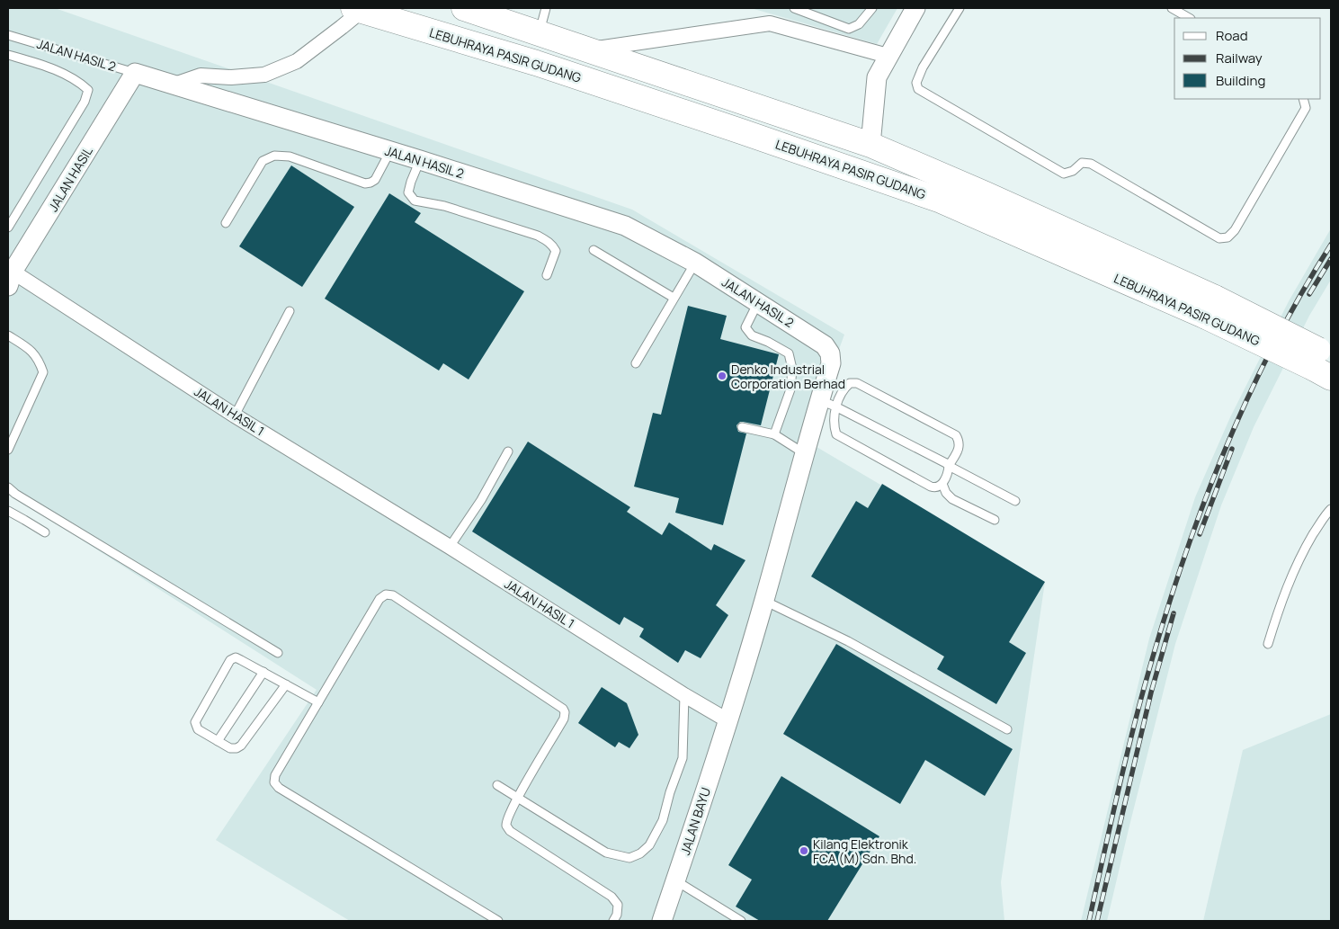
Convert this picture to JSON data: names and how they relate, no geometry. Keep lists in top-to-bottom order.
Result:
{
  "streets": {
    "highway": ["LEBUHRAYA PASIR GUDANG"],
    "street": [
      "JALAN HASIL 2",
      "JALAN HASIL",
      "JALAN HASIL 1",
      "JALAN BAYU"
    ]
  },
  "crossings": [
    ["JALAN HASIL 2", "JALAN HASIL"],
    ["JALAN HASIL", "JALAN HASIL 1"],
    ["JALAN HASIL 1", "JALAN BAYU"]
  ],
  "places": ["Denko Industrial Corporation Berhad", "Kilang Elektronik FCA (M) Sdn. Bhd."],
  "legend": ["Road", "Railway", "Building"]
}
